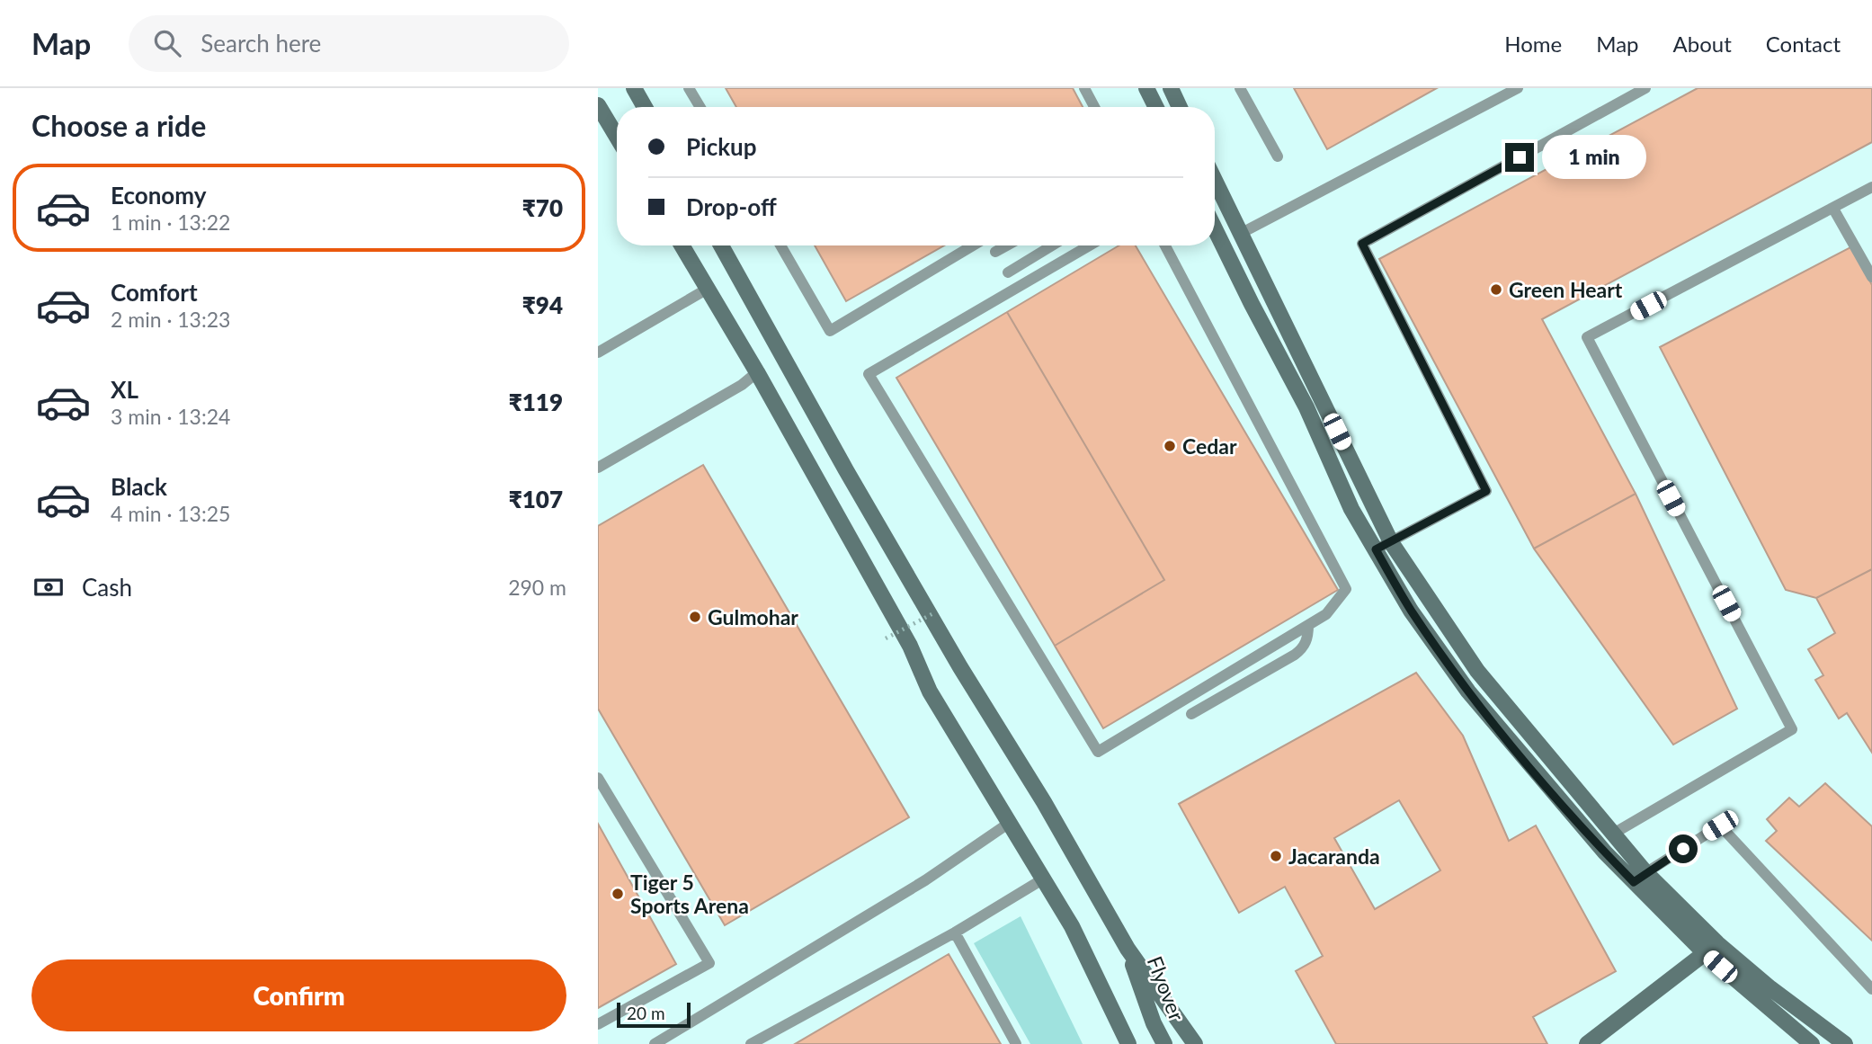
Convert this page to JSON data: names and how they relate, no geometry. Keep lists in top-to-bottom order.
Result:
{
  "streets": {
    "street": ["Flyover"]
  },
  "places": [
    "Green Heart",
    "Cedar",
    "Gulmohar",
    "Jacaranda",
    "Tiger 5 Sports Arena"
  ],
  "scale_bar": "20 m",
  "page": {
    "header": "Map",
    "search": "Search here",
    "nav": [
      "Home",
      "Map",
      "About",
      "Contact"
    ],
    "heading": "Choose a ride",
    "banner": ["Pickup", "Drop-off"],
    "bubble": "1 min",
    "list": [
      {
        "name": "Economy",
        "note": "1 min · 13:22",
        "value": "₹70"
      },
      {
        "name": "Comfort",
        "note": "2 min · 13:23",
        "value": "₹94"
      },
      {
        "name": "XL",
        "note": "3 min · 13:24",
        "value": "₹119"
      },
      {
        "name": "Black",
        "note": "4 min · 13:25",
        "value": "₹107"
      }
    ],
    "pay": ["Cash", "290 m"],
    "buttons": "Confirm",
    "scale": "20 m"
  }
}
